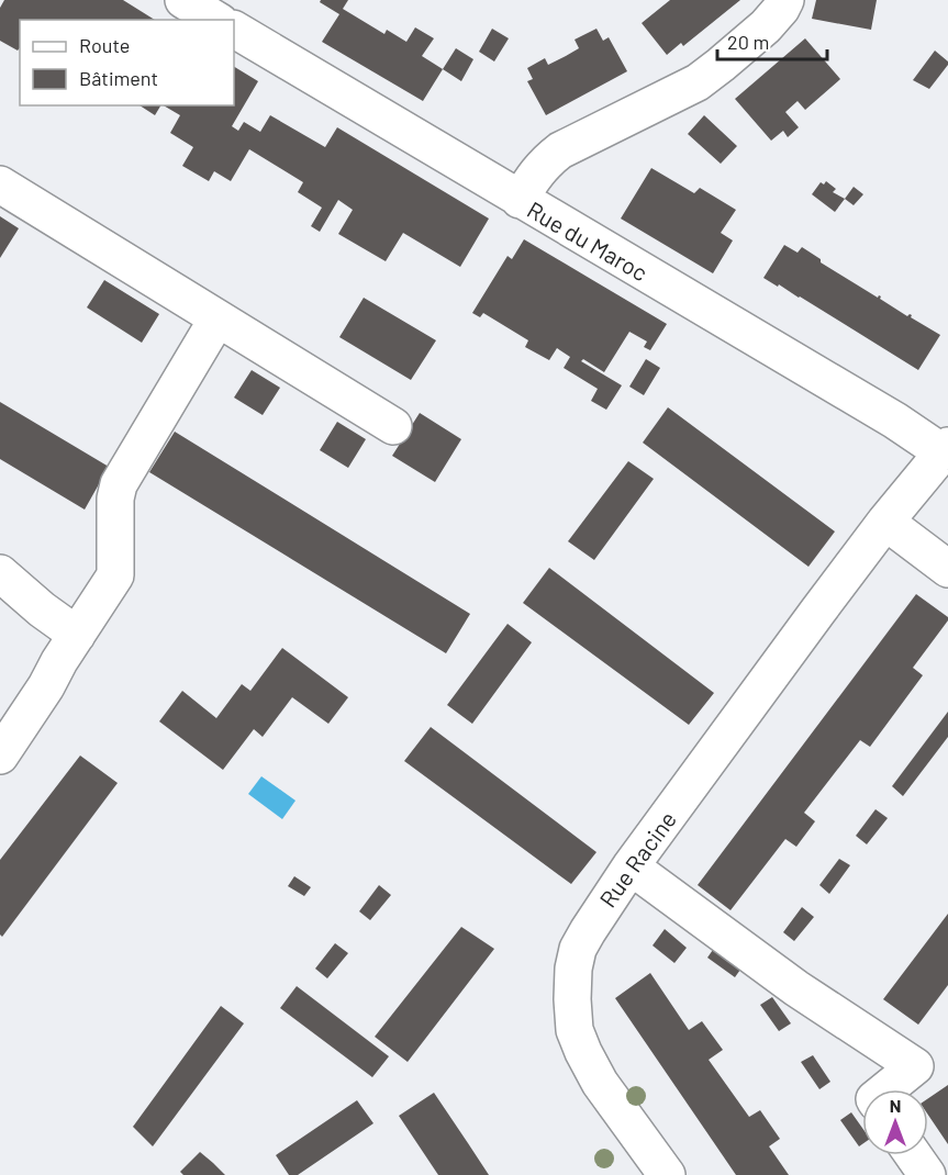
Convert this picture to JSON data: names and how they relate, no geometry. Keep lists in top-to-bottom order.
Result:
{
  "streets": {
    "street": ["Rue du Maroc", "Rue Racine"]
  },
  "crossings": [
    ["Rue du Maroc", "Rue Racine"]
  ],
  "legend": ["Route", "Bâtiment"],
  "scale_bar": "20 m",
  "north": "top"
}
